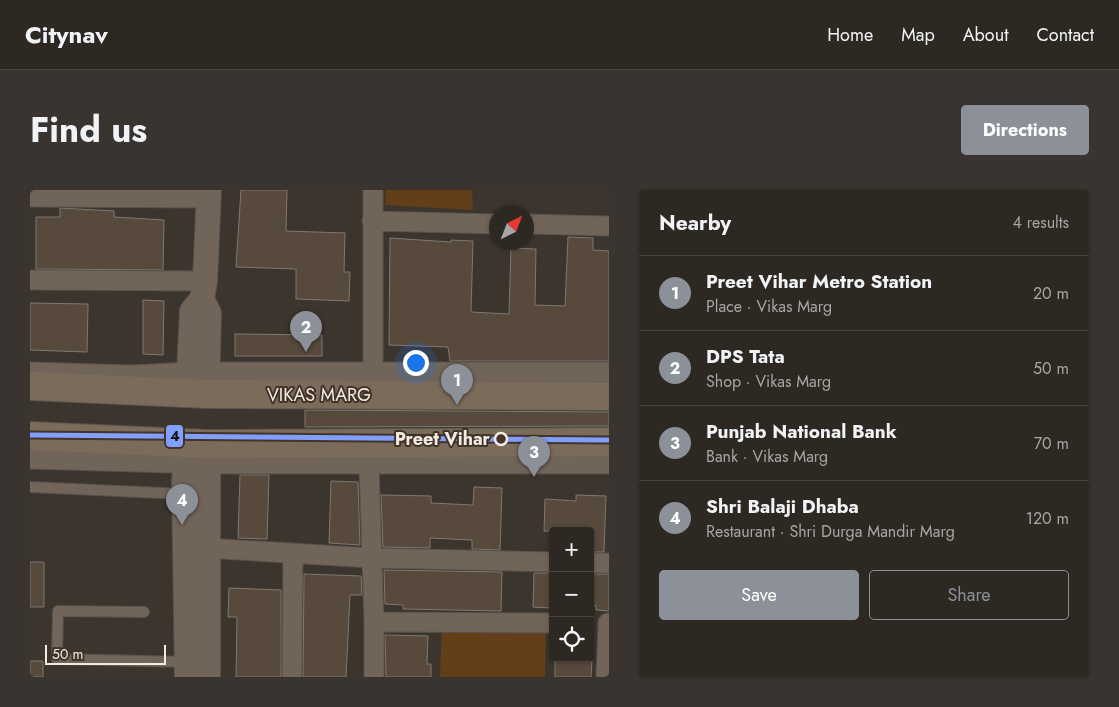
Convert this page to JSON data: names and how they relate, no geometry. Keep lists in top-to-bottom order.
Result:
{
  "streets": {
    "main road": ["VIKAS MARG"]
  },
  "places": ["Preet Vihar"],
  "lines": ["metro line 4"],
  "scale_bar": "50 m",
  "north": "top right",
  "page": {
    "header": "Citynav",
    "nav": [
      "Home",
      "Map",
      "About",
      "Contact"
    ],
    "title": "Find us",
    "buttons": [
      "Directions",
      ["Save", "Share"]
    ],
    "heading": ["Nearby", "4 results"],
    "list": [
      {
        "mark": "1",
        "name": "Preet Vihar Metro Station",
        "note": "Place · Vikas Marg",
        "value": "20 m"
      },
      {
        "mark": "2",
        "name": "DPS Tata",
        "note": "Shop · Vikas Marg",
        "value": "50 m"
      },
      {
        "mark": "3",
        "name": "Punjab National Bank",
        "note": "Bank · Vikas Marg",
        "value": "70 m"
      },
      {
        "mark": "4",
        "name": "Shri Balaji Dhaba",
        "note": "Restaurant · Shri Durga Mandir Marg",
        "value": "120 m"
      }
    ],
    "pins": [
      "2",
      "1",
      "3",
      "4"
    ],
    "map_buttons": ["+", "−"],
    "scale": "50 m"
  }
}
